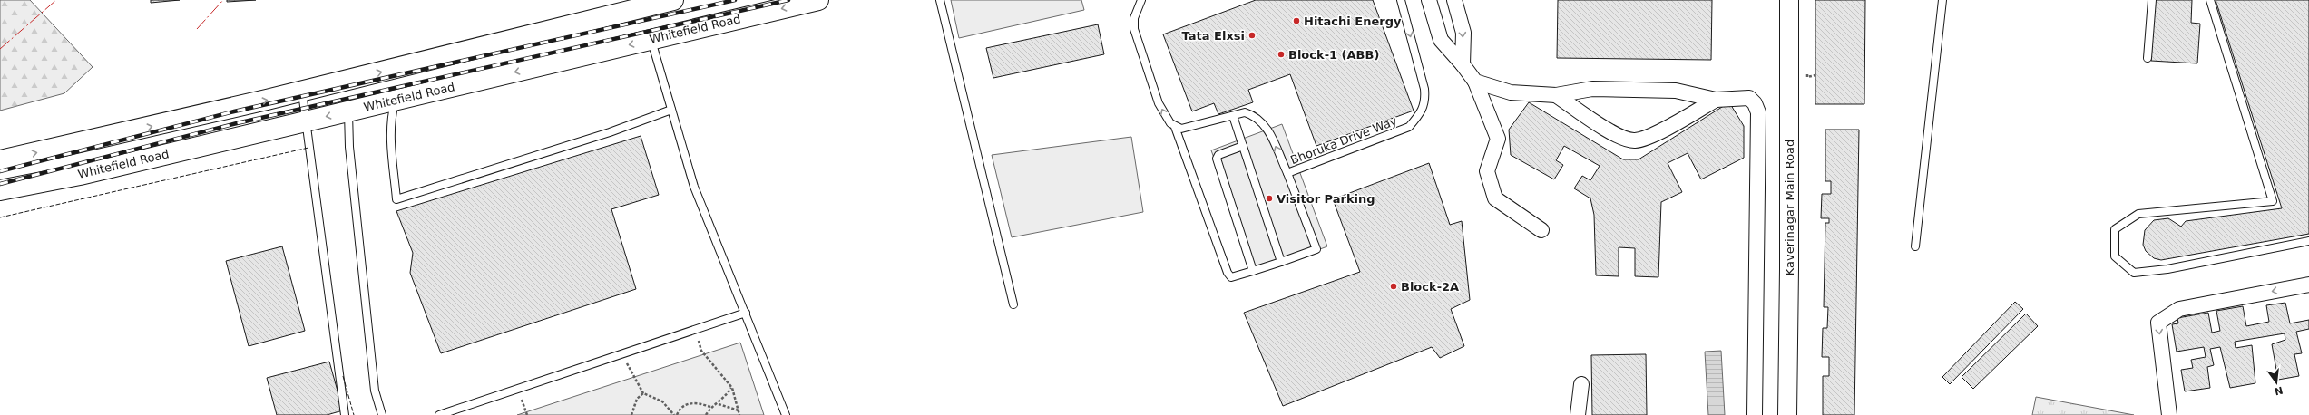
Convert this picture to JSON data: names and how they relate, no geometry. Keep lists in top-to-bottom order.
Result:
{
  "streets": {
    "main road": ["Whitefield Road"],
    "street": ["Kaverinagar Main Road"],
    "lane": ["Bhoruka Drive Way"]
  },
  "places": [
    "Hitachi Energy",
    "Tata Elxsi",
    "Block-1 (ABB)",
    "Visitor Parking",
    "Block-2A"
  ],
  "north": "bottom"
}
